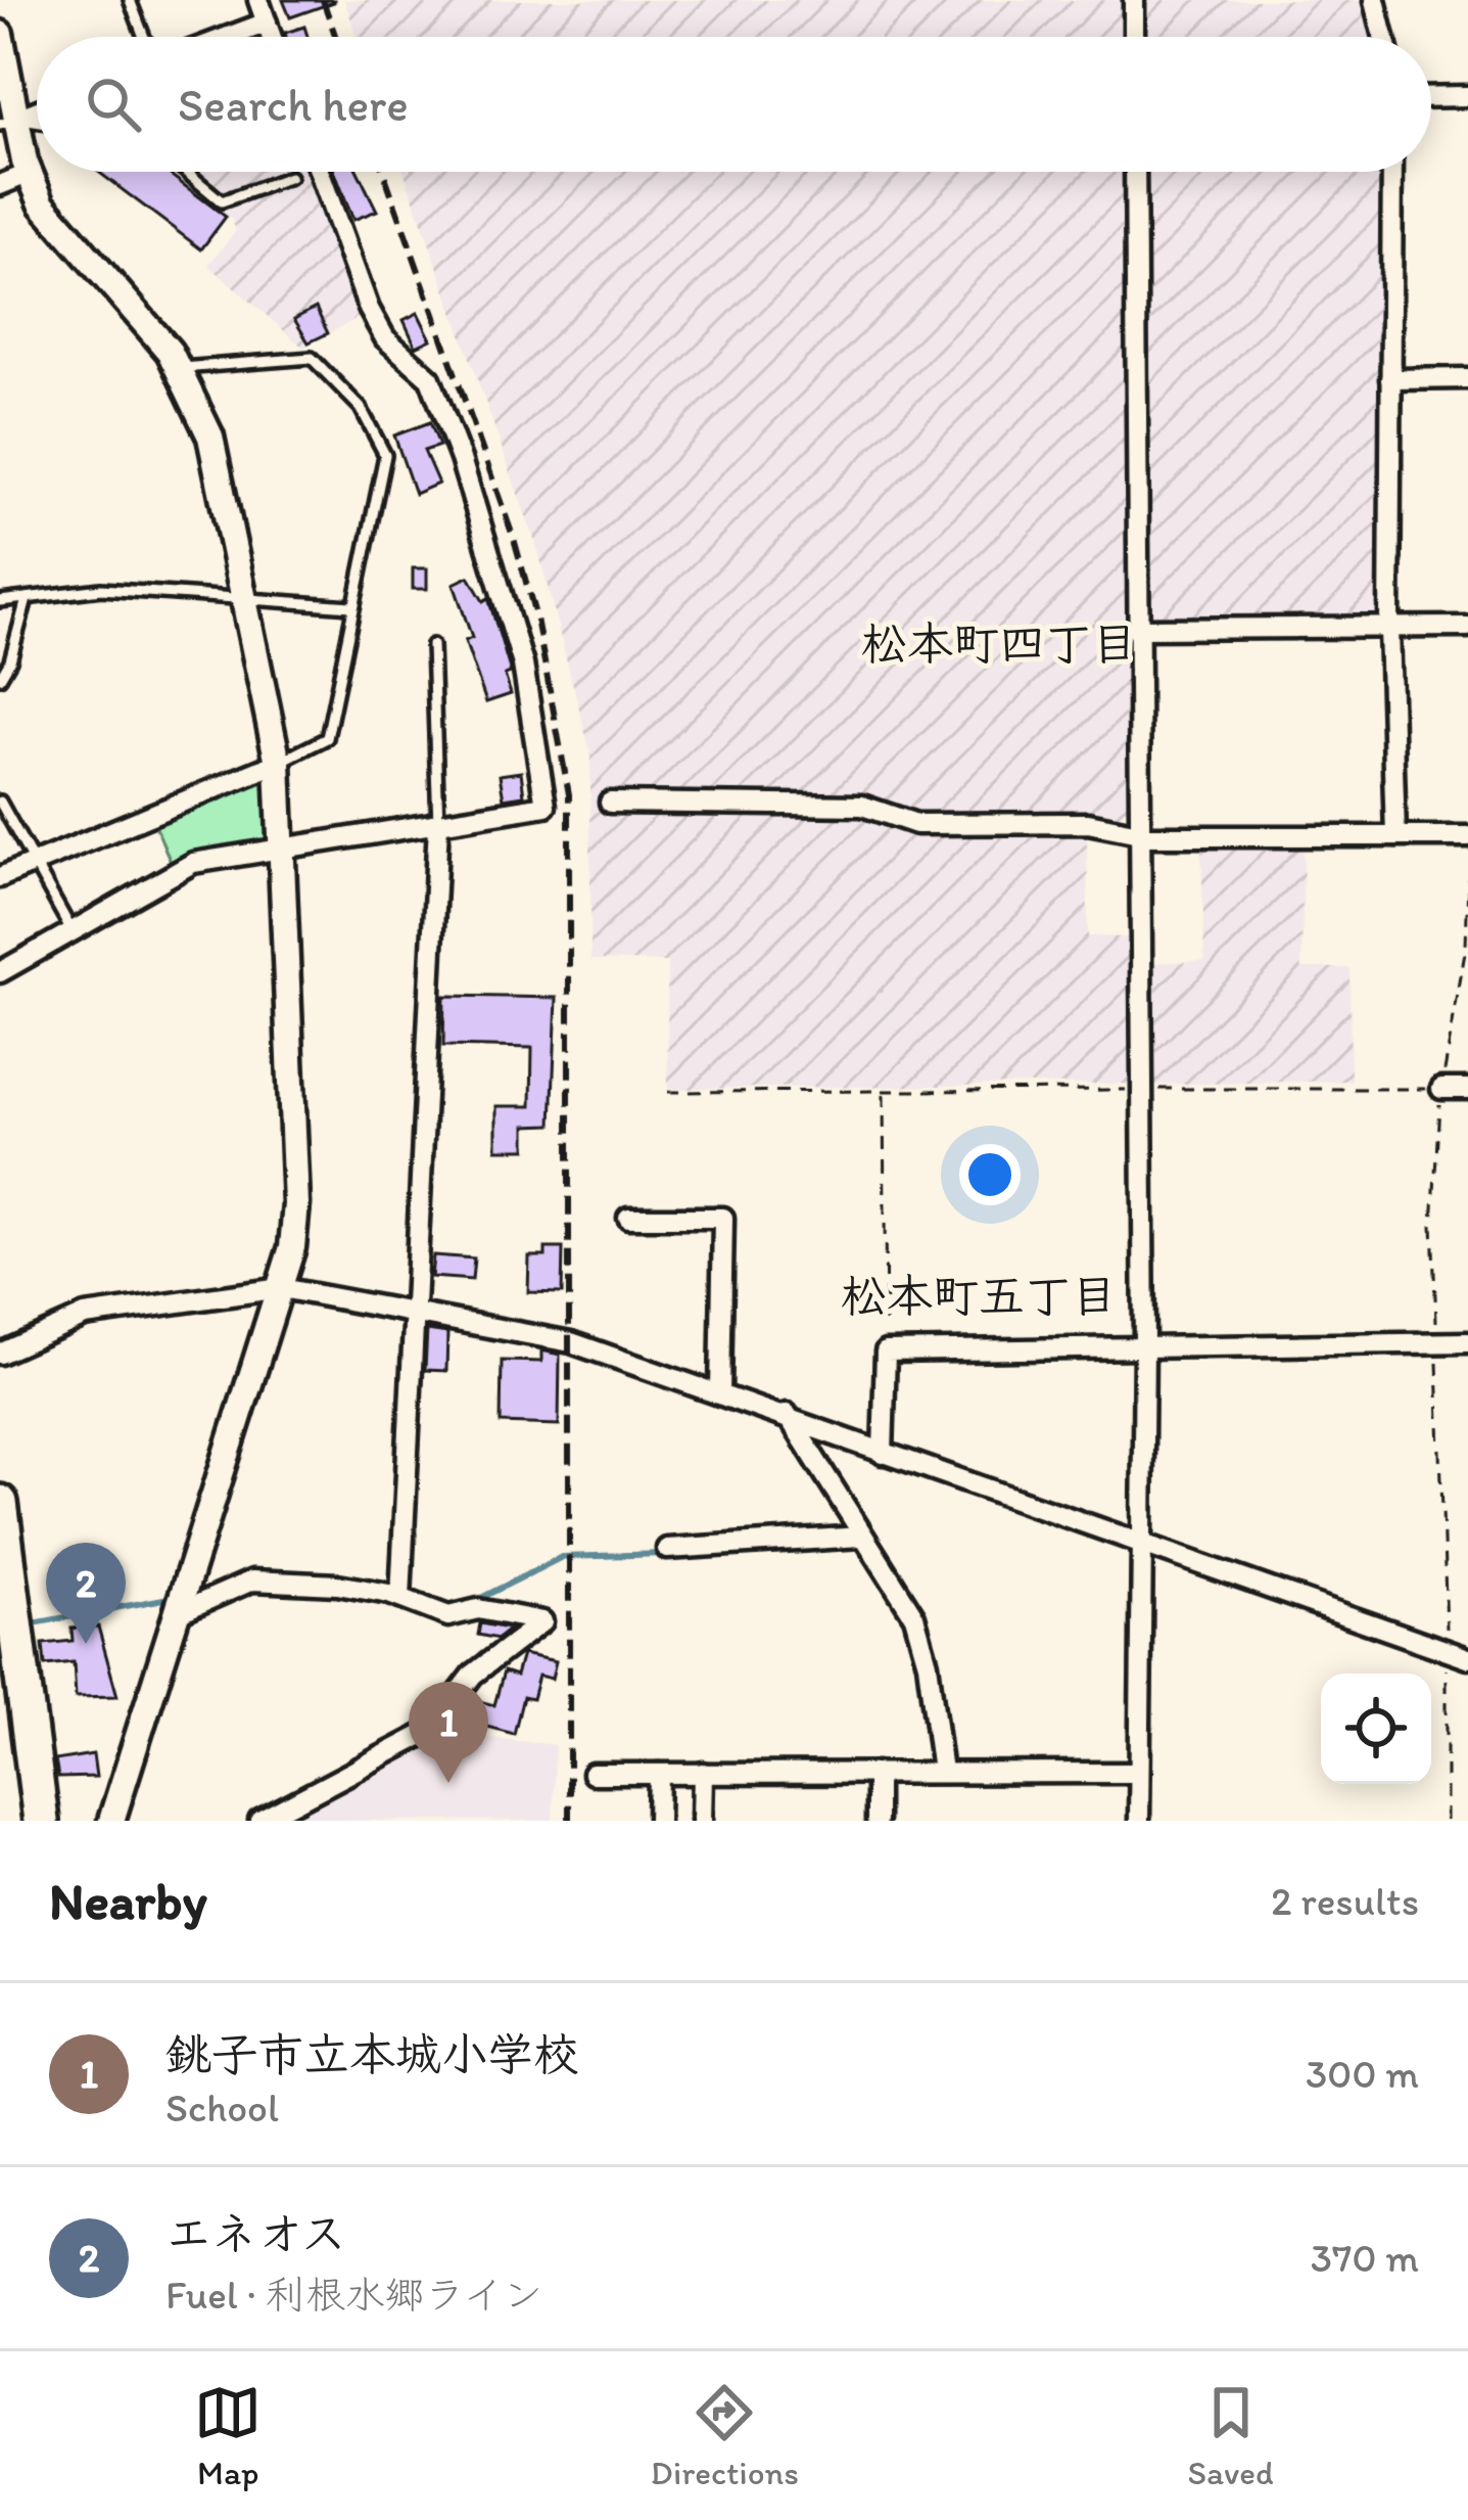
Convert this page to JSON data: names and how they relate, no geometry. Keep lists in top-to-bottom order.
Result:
{
  "districts": ["松本町四丁目", "松本町五丁目"],
  "page": {
    "search": "Search here",
    "pins": ["2", "1"],
    "heading": ["Nearby", "2 results"],
    "list": [
      {
        "mark": "1",
        "name": "銚子市立本城小学校",
        "note": "School",
        "value": "300 m"
      },
      {
        "mark": "2",
        "name": "エネオス",
        "note": "Fuel · 利根水郷ライン",
        "value": "370 m"
      }
    ],
    "nav": ["Map", "Directions", "Saved"]
  }
}
